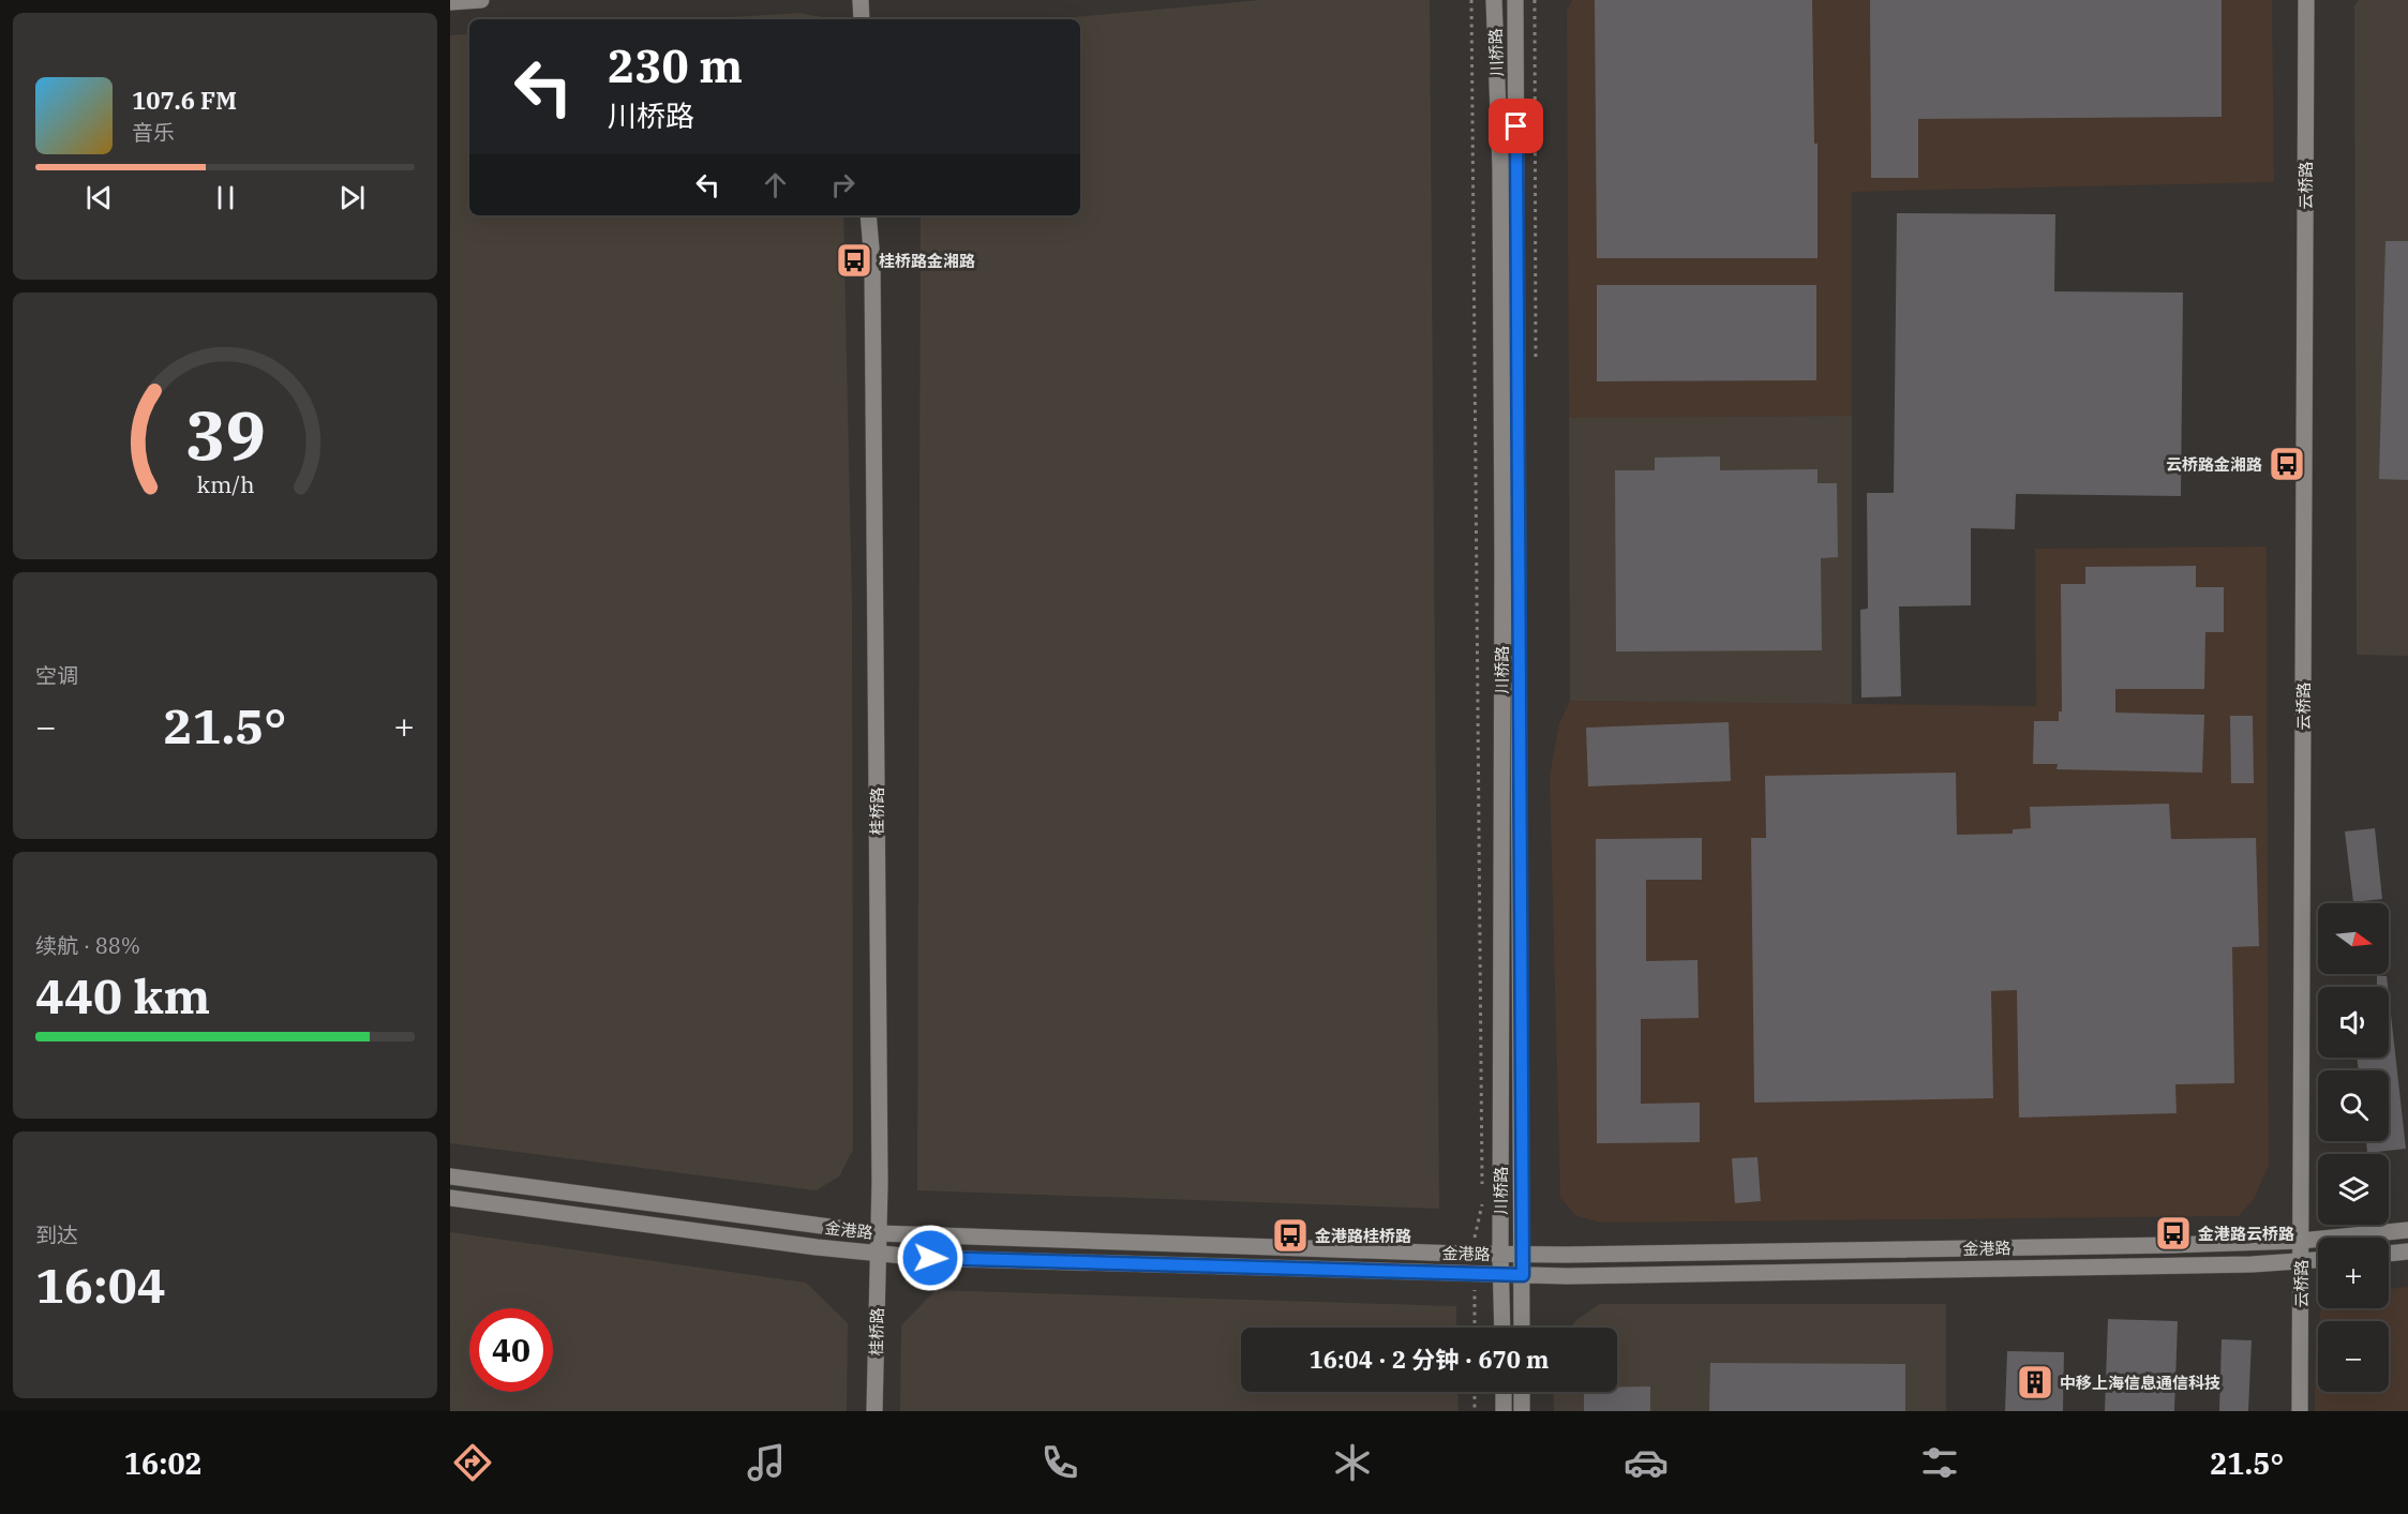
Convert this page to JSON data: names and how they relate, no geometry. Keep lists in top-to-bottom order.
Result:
{
  "streets": {
    "street": [
      "川桥路",
      "云桥路",
      "桂桥路",
      "金港路"
    ]
  },
  "crossings": [
    ["川桥路", "金港路"],
    ["云桥路", "金港路"],
    ["桂桥路", "金港路"]
  ],
  "places": {
    "bus stop": [
      "桂桥路金湘路",
      "云桥路金湘路",
      "金港路云桥路",
      "金港路桂桥路"
    ],
    "building": ["中移上海信息通信科技"]
  },
  "north": "right",
  "page": {
    "turn": ["230 m", "川桥路"],
    "song": ["107.6 FM", "音乐"],
    "tile": [
      "空调",
      ["续航 · 88%", "440 km"],
      ["到达", "16:04"]
    ],
    "heat": ["−", "21.5°", "+"],
    "map_buttons": ["+", "−"],
    "limit": "40",
    "trip": "16:04 · 2 分钟 · 670 m",
    "tabs": ["16:02", "21.5°"],
    "gauge": ["39", "km/h"]
  }
}
